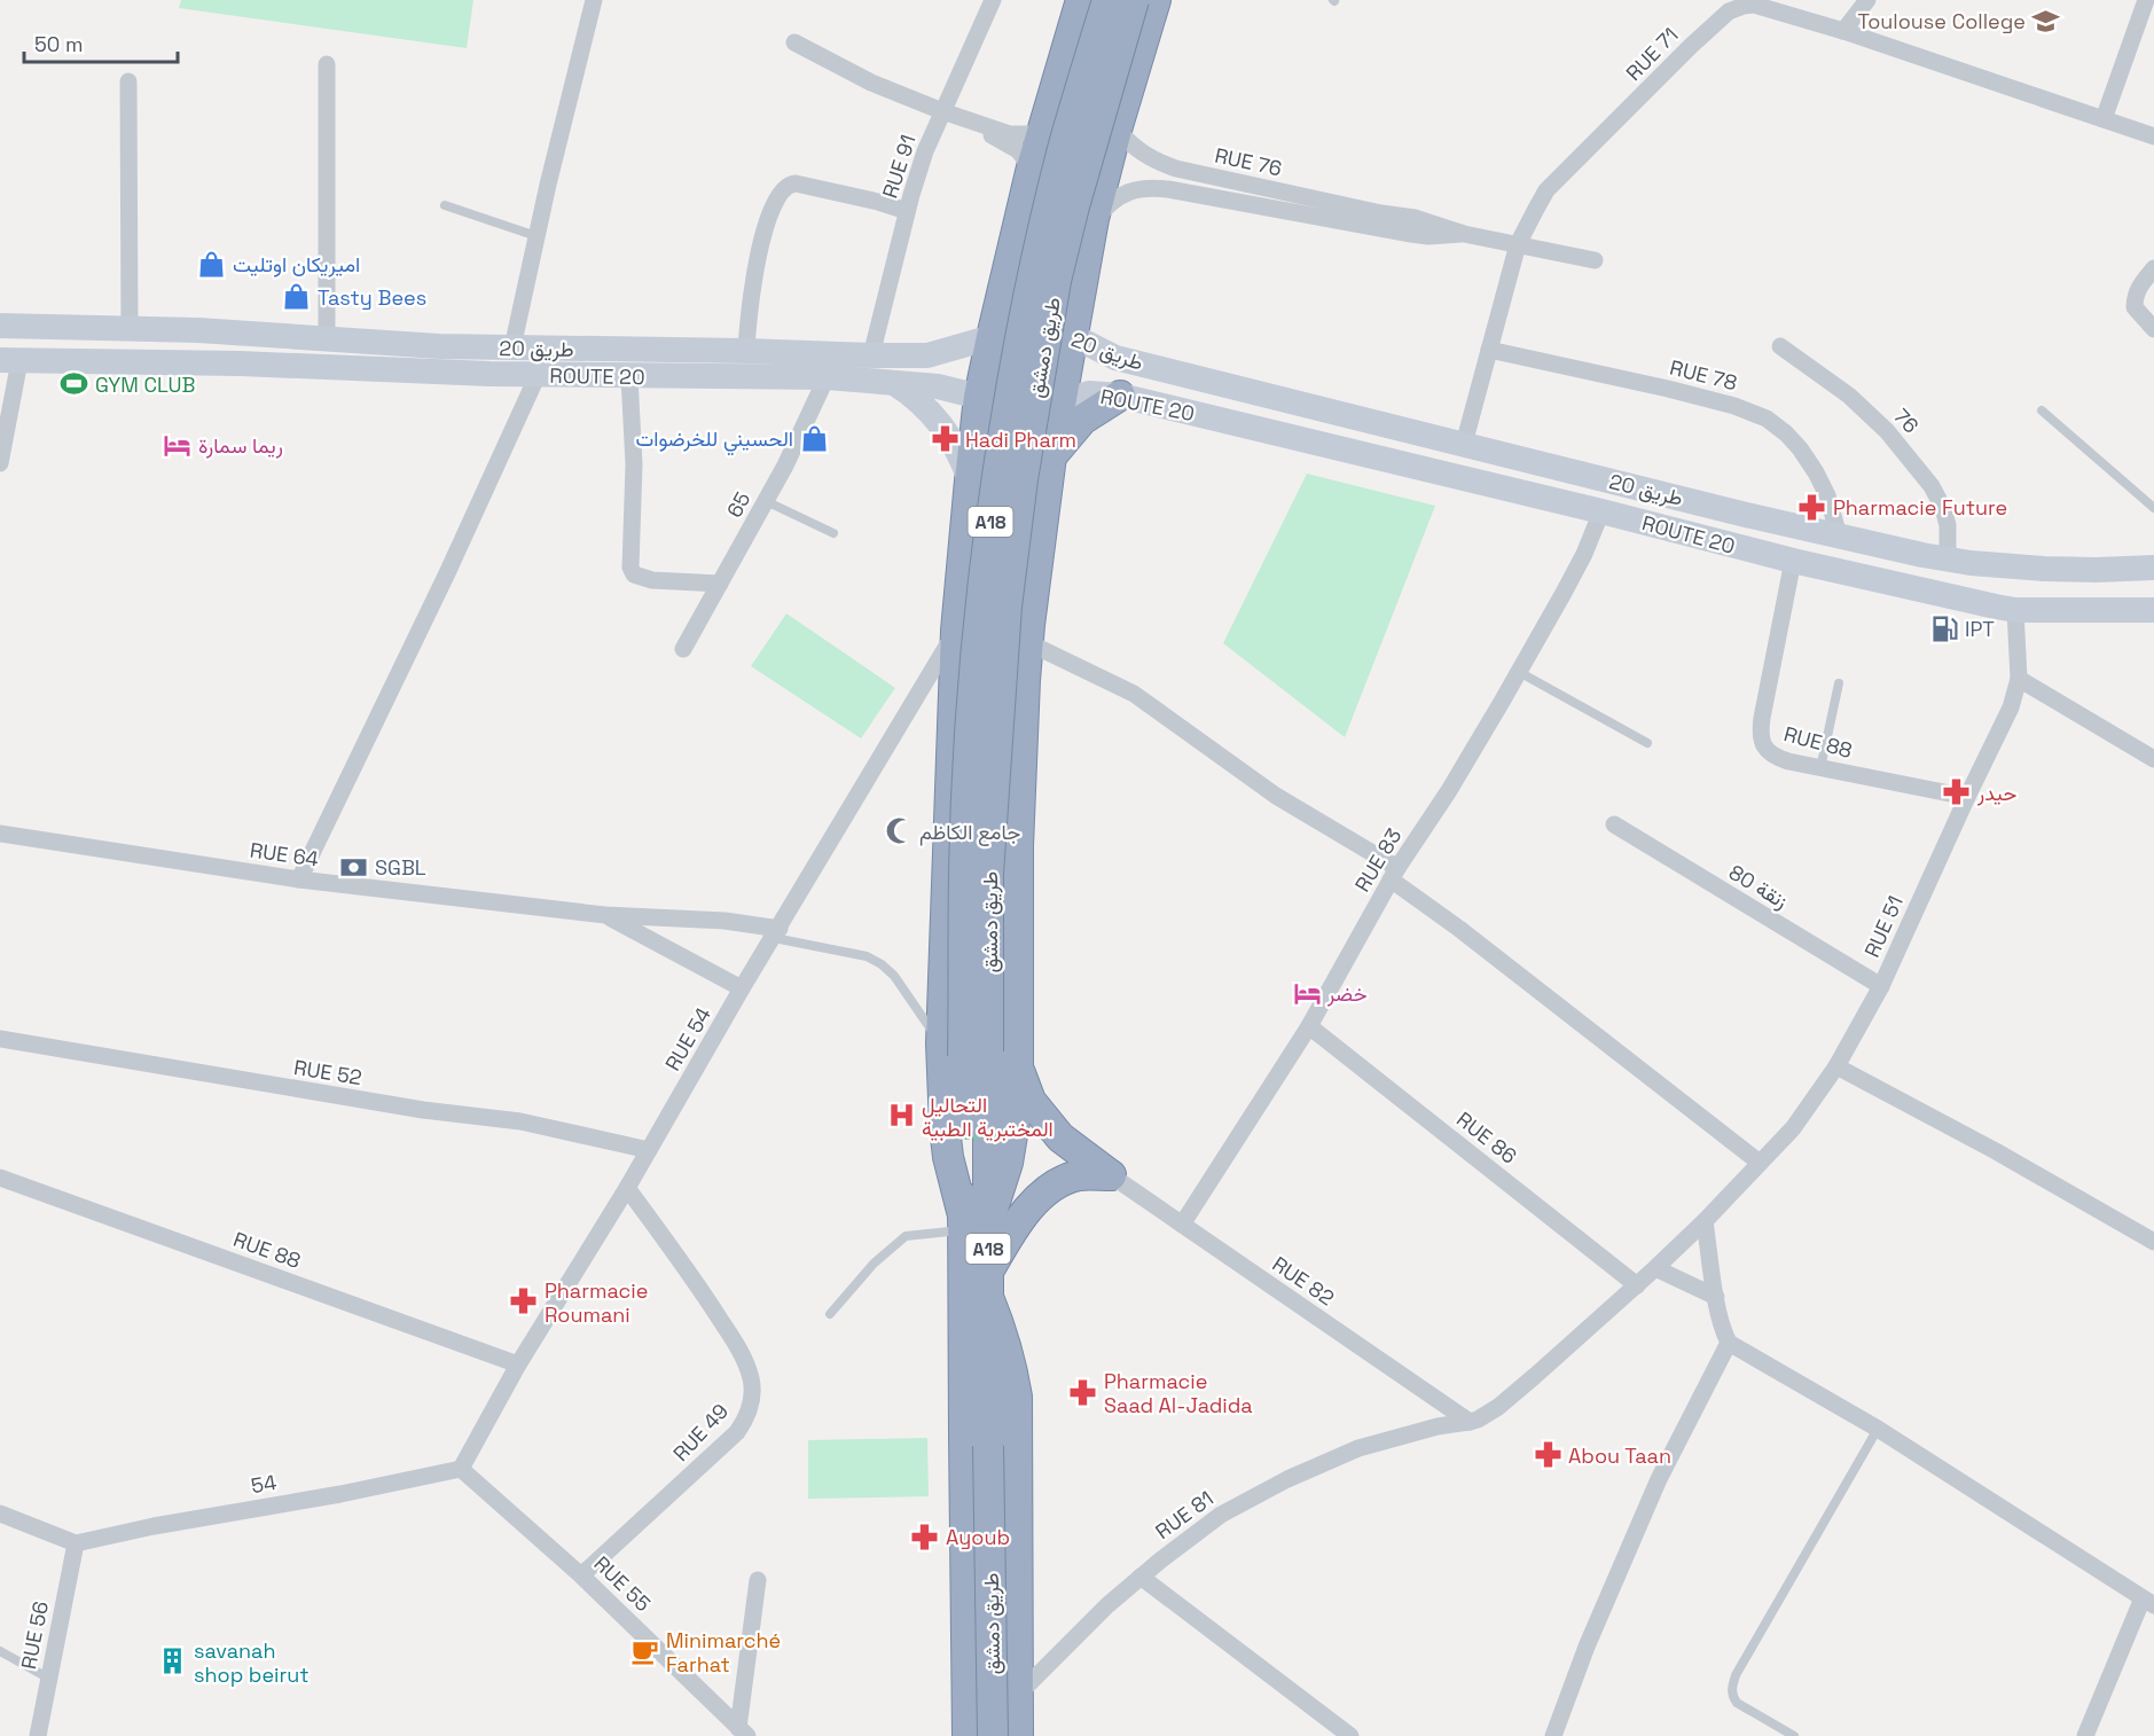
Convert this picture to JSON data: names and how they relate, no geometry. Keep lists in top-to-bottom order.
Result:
{
  "streets": {
    "highway": ["طريق دمشق", "A18"],
    "main road": ["طريق 20", "ROUTE 20"],
    "street": [
      "RUE 71",
      "RUE 76",
      "RUE 91",
      "RUE 78",
      "76",
      "65",
      "RUE 88",
      "RUE 64",
      "RUE 83",
      "زنقة 80",
      "RUE 51",
      "RUE 54",
      "RUE 52",
      "RUE 86",
      "RUE 82",
      "RUE 49",
      "54",
      "RUE 81",
      "RUE 55",
      "RUE 56"
    ]
  },
  "crossings": [
    ["RUE 71", "RUE 76"],
    ["RUE 71", "طريق 20"],
    ["RUE 71", "RUE 78"],
    ["RUE 91", "طريق 20"],
    ["طريق 20", "RUE 78"],
    ["طريق 20", "76"],
    ["ROUTE 20", "65"],
    ["ROUTE 20", "RUE 88"],
    ["ROUTE 20", "RUE 83"],
    ["ROUTE 20", "RUE 51"],
    ["RUE 88", "RUE 51"],
    ["RUE 88", "RUE 54"],
    ["RUE 64", "RUE 54"],
    ["RUE 83", "RUE 86"],
    ["RUE 83", "RUE 82"],
    ["زنقة 80", "RUE 51"],
    ["RUE 51", "RUE 86"],
    ["RUE 51", "RUE 81"],
    ["RUE 54", "RUE 52"],
    ["RUE 54", "RUE 49"],
    ["RUE 54", "54"],
    ["RUE 54", "RUE 55"],
    ["RUE 86", "RUE 81"],
    ["RUE 82", "RUE 81"],
    ["RUE 49", "RUE 55"],
    ["54", "RUE 55"],
    ["54", "RUE 56"]
  ],
  "places": {
    "school or university": ["Toulouse College"],
    "shop": ["اميريكان اوتليت", "Tasty Bees", "الحسيني للخرضوات"],
    "sports": ["GYM CLUB"],
    "pharmacy": [
      "Hadi Pharm",
      "Pharmacie Future",
      "حيدر",
      "Pharmacie Roumani",
      "Pharmacie Saad Al-Jadida",
      "Abou Taan",
      "Ayoub"
    ],
    "hotel": ["ريما سمارة", "خضر"],
    "fuel station": ["IPT"],
    "mosque": ["جامع الكاظم"],
    "bank": ["SGBL"],
    "hospital": ["التحاليل المختبرية الطبية"],
    "cafe": ["Minimarché Farhat"],
    "building": ["savanah shop beirut"]
  },
  "scale_bar": "50 m"
}
